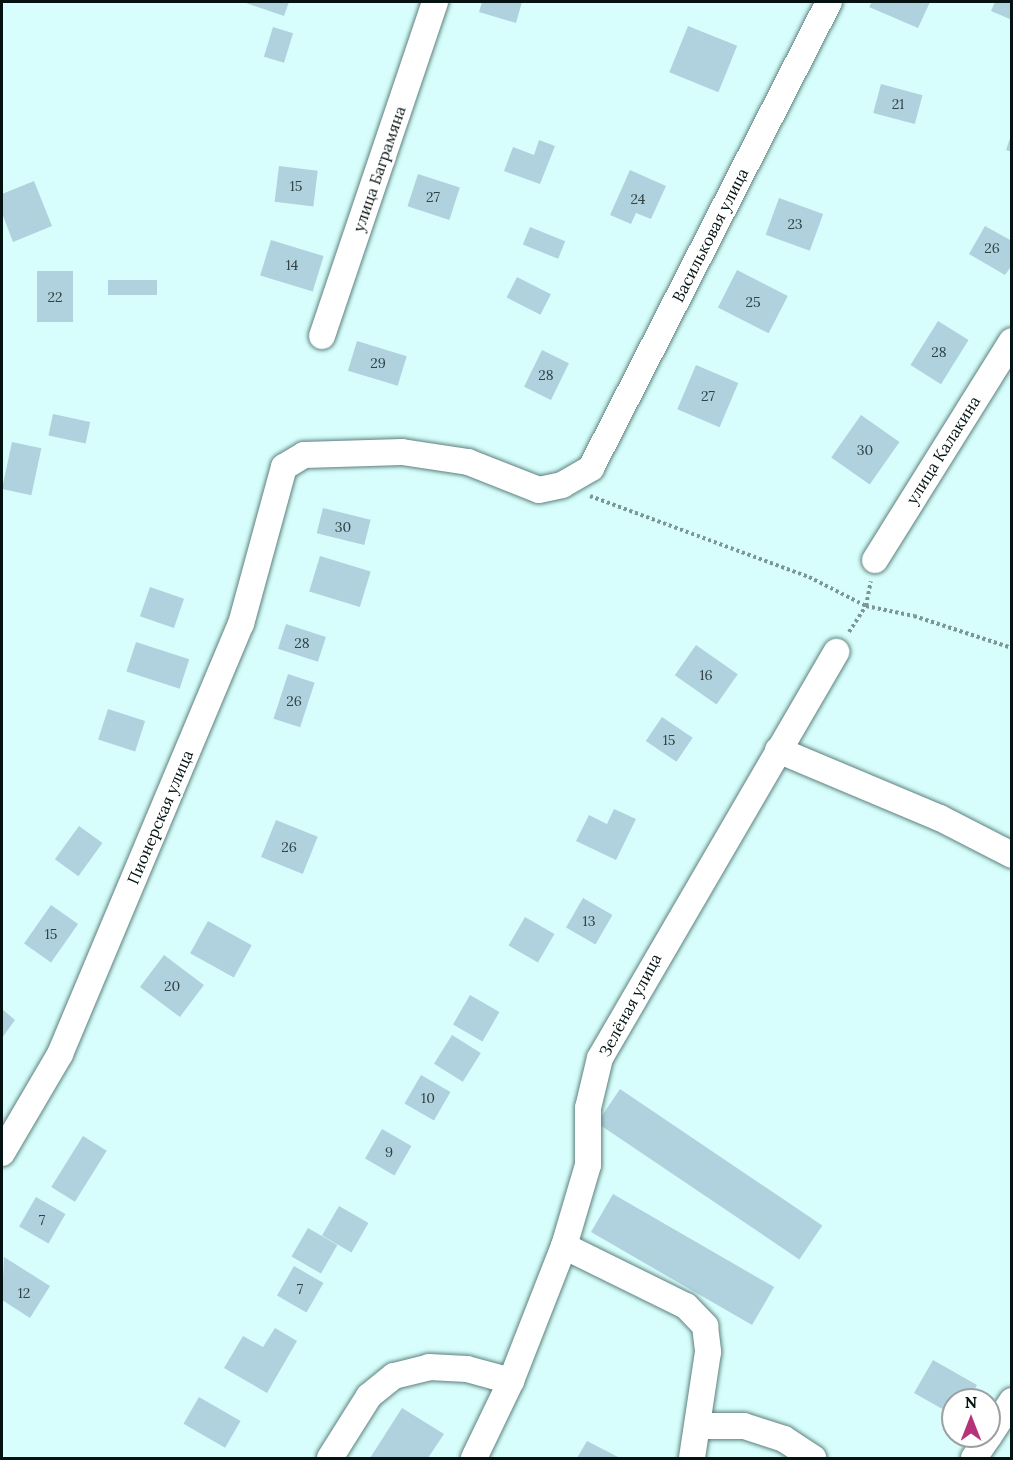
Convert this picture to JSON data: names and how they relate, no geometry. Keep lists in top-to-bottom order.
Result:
{
  "streets": {
    "street": [
      "улица Баграмяна",
      "Васильковая улица",
      "улица Калакина",
      "Пионерская улица",
      "Зелёная улица"
    ]
  },
  "crossings": [
    ["Васильковая улица", "Пионерская улица"]
  ],
  "house_numbers": [
    "21",
    "15",
    "27",
    "24",
    "23",
    "26",
    "14",
    "22",
    "25",
    "28",
    "29",
    "28",
    "27",
    "30",
    "30",
    "28",
    "16",
    "26",
    "15",
    "26",
    "13",
    "15",
    "20",
    "10",
    "9",
    "7",
    "7",
    "12"
  ],
  "north": "top"
}
